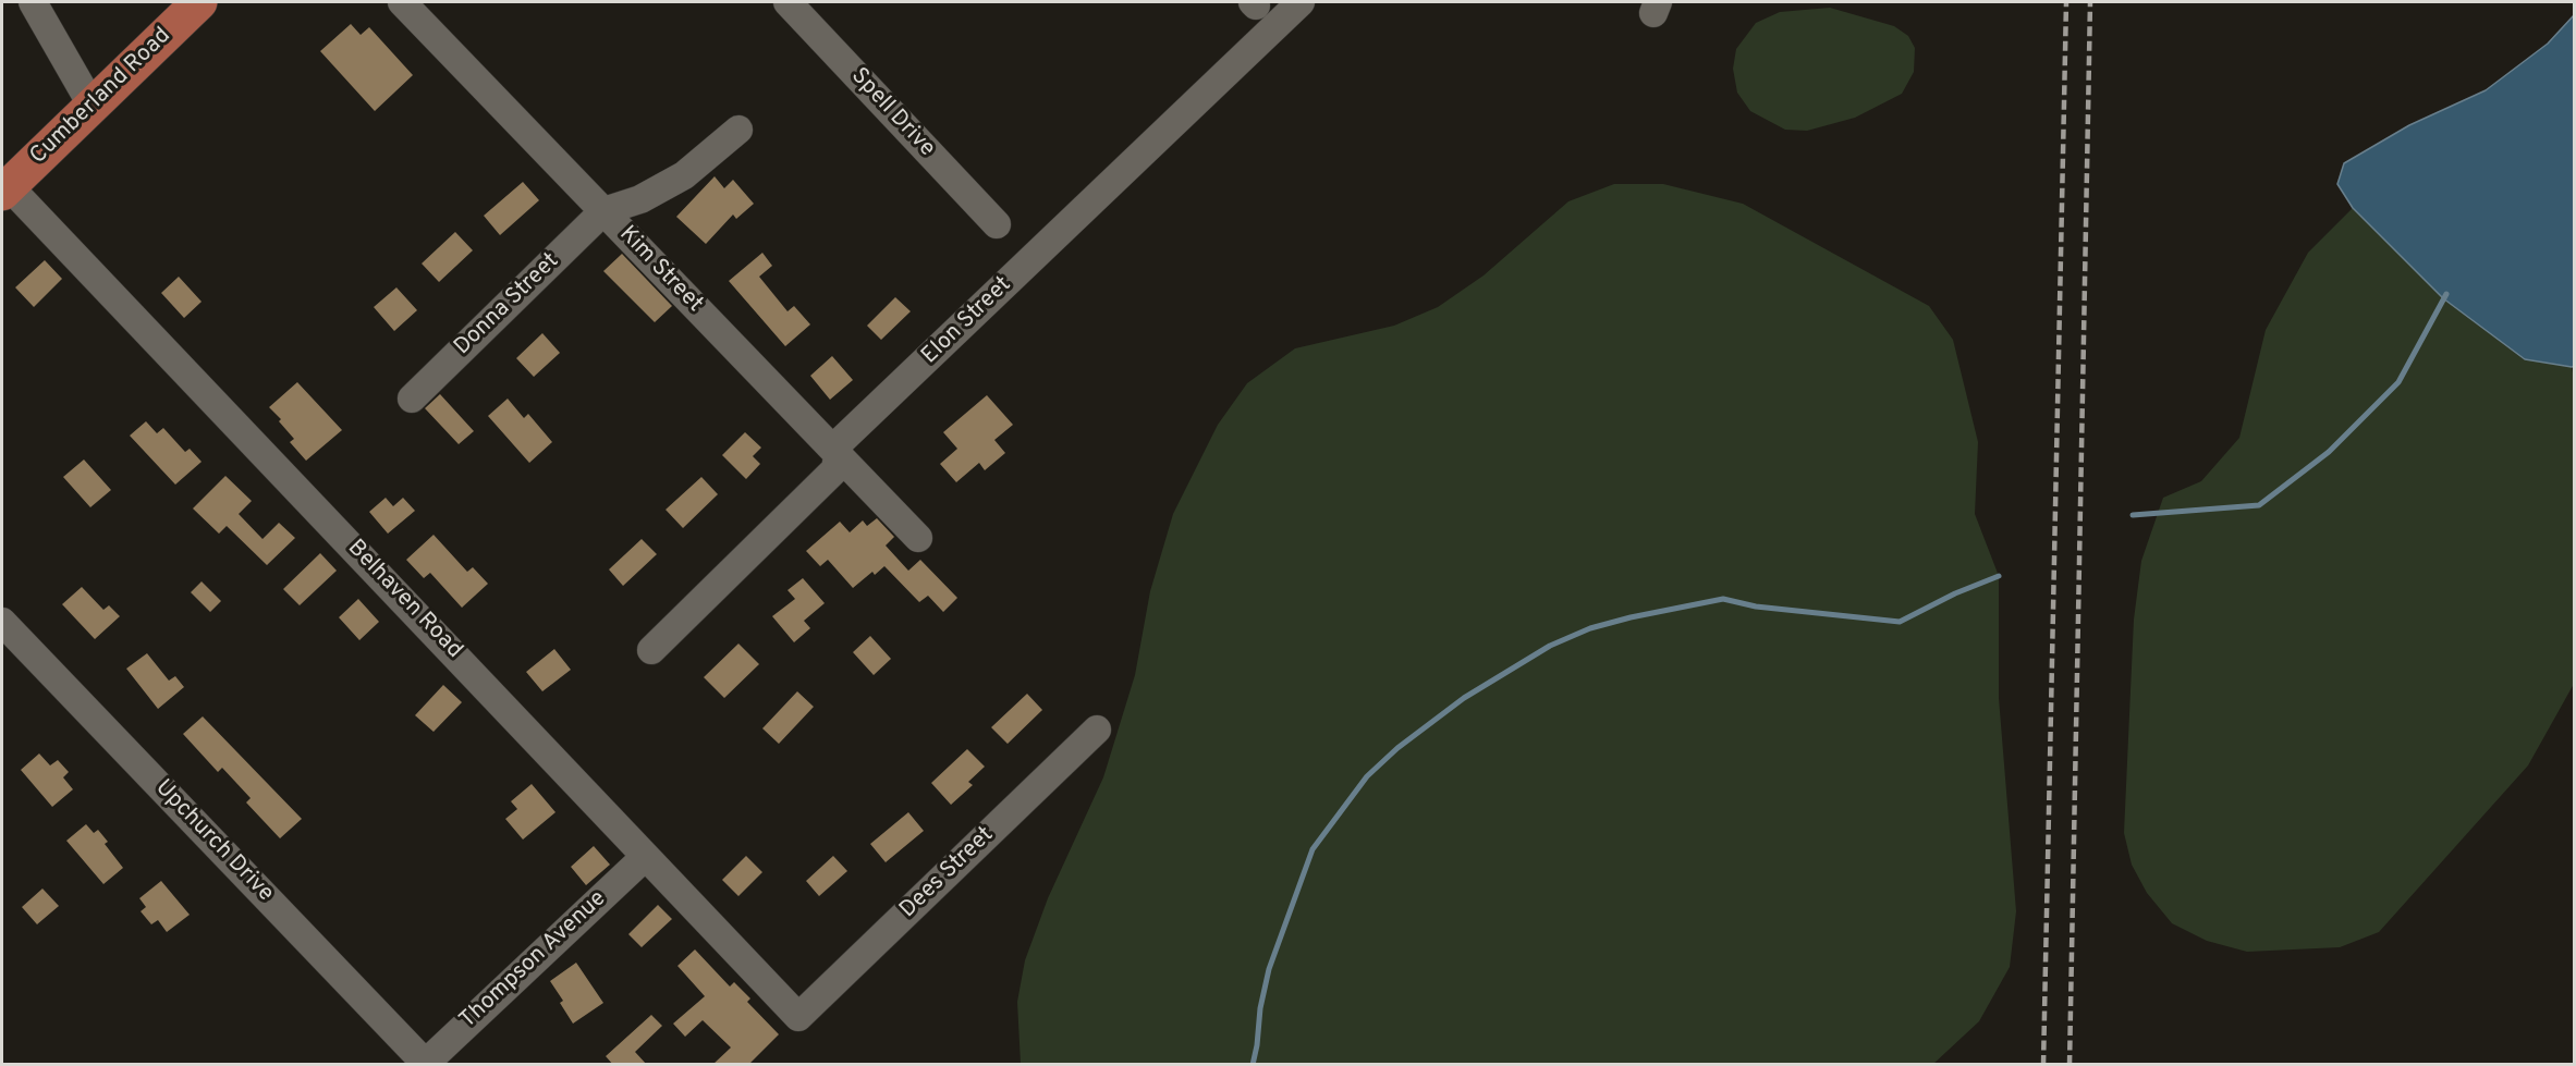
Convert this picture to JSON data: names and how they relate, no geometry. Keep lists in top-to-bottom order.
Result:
{
  "streets": {
    "main road": ["Cumberland Road"],
    "street": [
      "Spell Drive",
      "Kim Street",
      "Donna Street",
      "Elon Street",
      "Belhaven Road",
      "Upchurch Drive",
      "Dees Street",
      "Thompson Avenue"
    ]
  },
  "crossings": [
    ["Cumberland Road", "Belhaven Road"],
    ["Kim Street", "Donna Street"],
    ["Kim Street", "Elon Street"],
    ["Belhaven Road", "Dees Street"],
    ["Belhaven Road", "Thompson Avenue"],
    ["Upchurch Drive", "Thompson Avenue"]
  ]
}
